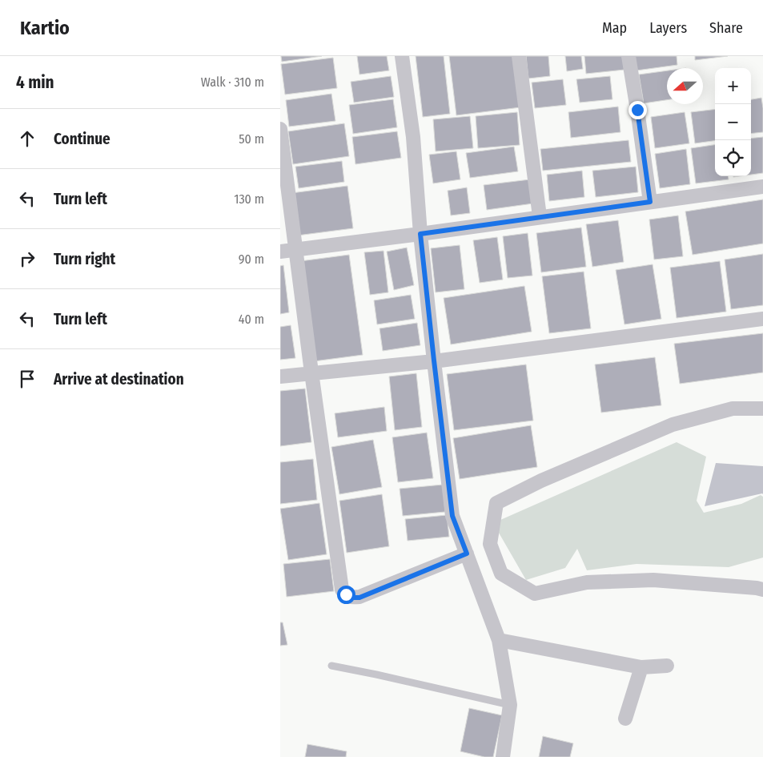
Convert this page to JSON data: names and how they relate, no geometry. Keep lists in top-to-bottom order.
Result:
{
  "north": "left",
  "page": {
    "header": "Kartio",
    "nav": ["Map", "Layers", "Share"],
    "heading": ["4 min", "Walk · 310 m"],
    "map_buttons": ["+", "−"],
    "list": [
      ["Continue", "50 m"],
      ["Turn left", "130 m"],
      ["Turn right", "90 m"],
      ["Turn left", "40 m"],
      "Arrive at destination"
    ]
  }
}
